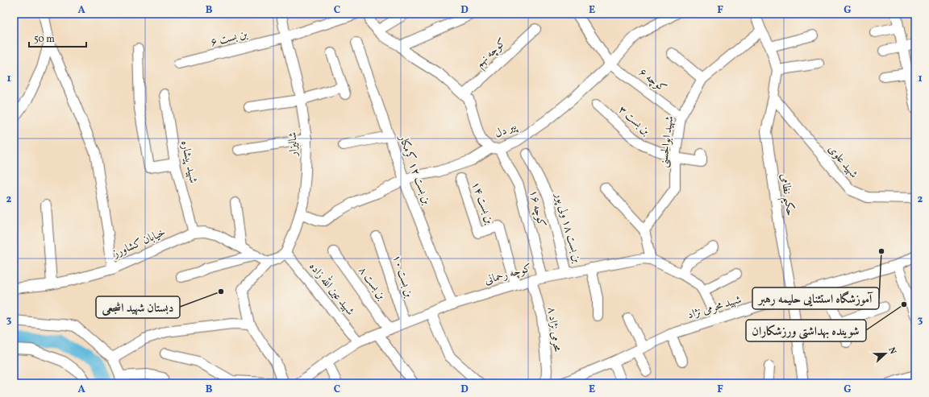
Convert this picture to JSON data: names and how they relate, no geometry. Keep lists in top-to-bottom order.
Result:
{
  "streets": {
    "street": [
      "بن بست ۶",
      "کوچه نهم",
      "کوچه ۶",
      "بن بست ۳",
      "پیر دل",
      "شهید ابوالحسنی",
      "شالیزار",
      "شهید پیشاره",
      "شهید علوی",
      "بن بست ۱۲ کرمکار",
      "حکیم نظامی",
      "بن بست ۱۴",
      "کوچه ۱۶",
      "بن بست ۱۸ ولی پور",
      "خیابان کشاورز",
      "کوچه رحمانی",
      "بن بست ۱۰",
      "بن بست ۸",
      "شهید عین الله زاده",
      "شهید محرمی نژاد",
      "محرمی نژاد ۸"
    ]
  },
  "crossings": [
    ["بن بست ۶", "شالیزار"],
    ["کوچه نهم", "پیر دل"],
    ["کوچه ۶", "پیر دل"],
    ["کوچه ۶", "شهید ابوالحسنی"],
    ["بن بست ۳", "شهید ابوالحسنی"],
    ["پیر دل", "کوچه ۱۶"],
    ["شهید ابوالحسنی", "حکیم نظامی"],
    ["شالیزار", "شهید عین الله زاده"],
    ["شهید پیشاره", "خیابان کشاورز"],
    ["شهید علوی", "حکیم نظامی"],
    ["بن بست ۱۲ کرمکار", "کوچه رحمانی"],
    ["حکیم نظامی", "شهید محرمی نژاد"],
    ["بن بست ۱۴", "کوچه رحمانی"],
    ["کوچه ۱۶", "کوچه رحمانی"],
    ["بن بست ۱۸ ولی پور", "کوچه رحمانی"],
    ["کوچه رحمانی", "بن بست ۱۰"],
    ["کوچه رحمانی", "بن بست ۸"],
    ["کوچه رحمانی", "شهید عین الله زاده"],
    ["کوچه رحمانی", "شهید محرمی نژاد"],
    ["کوچه رحمانی", "محرمی نژاد ۸"]
  ],
  "places": ["آموزشگاه استثنایی حلیمه رهبر", "دبستان شهید اشجعی", "شوینده بهداشتی ورزشکاران"],
  "scale_bar": "50 m",
  "north": "right",
  "grid": {
    "columns": [
      "A",
      "B",
      "C",
      "D",
      "E",
      "F",
      "G"
    ],
    "rows": ["1", "2", "3"]
  }
}
